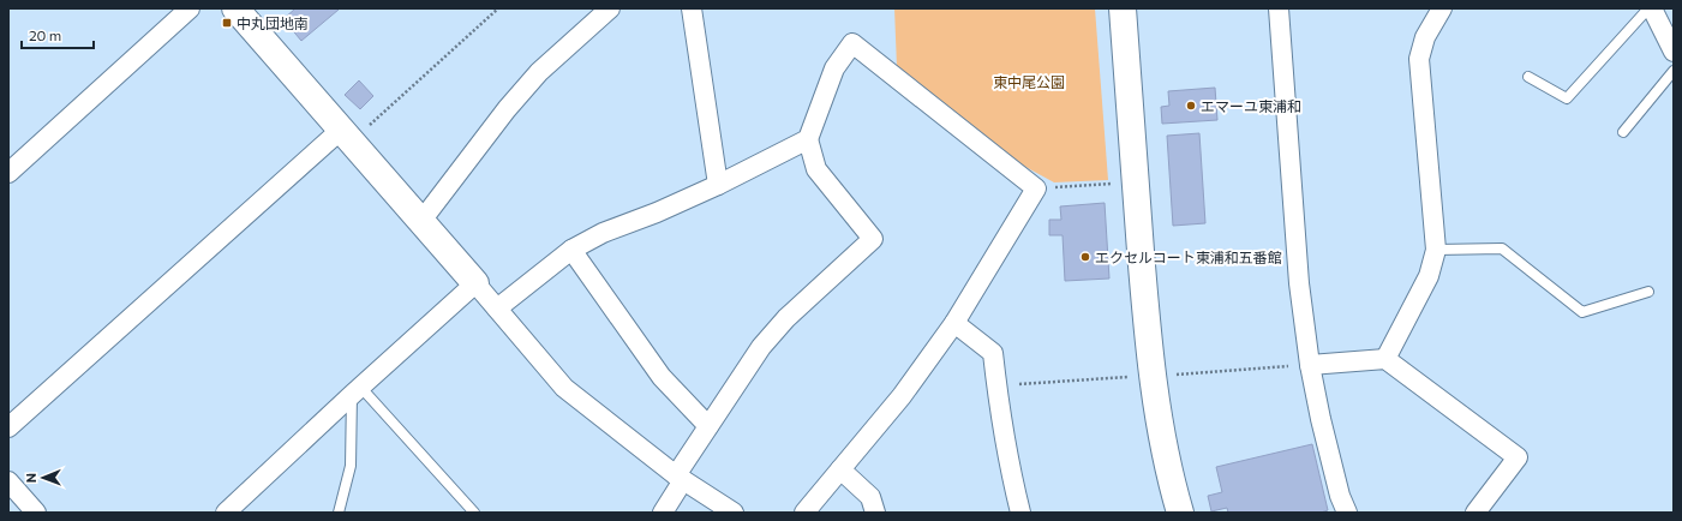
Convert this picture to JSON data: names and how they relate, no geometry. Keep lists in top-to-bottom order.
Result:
{
  "parks": ["東中尾公園"],
  "places": {
    "transit": ["中丸団地南"],
    "other": ["エマーユ東浦和", "エクセルコート東浦和五番館"]
  },
  "scale_bar": "20 m",
  "north": "left"
}
